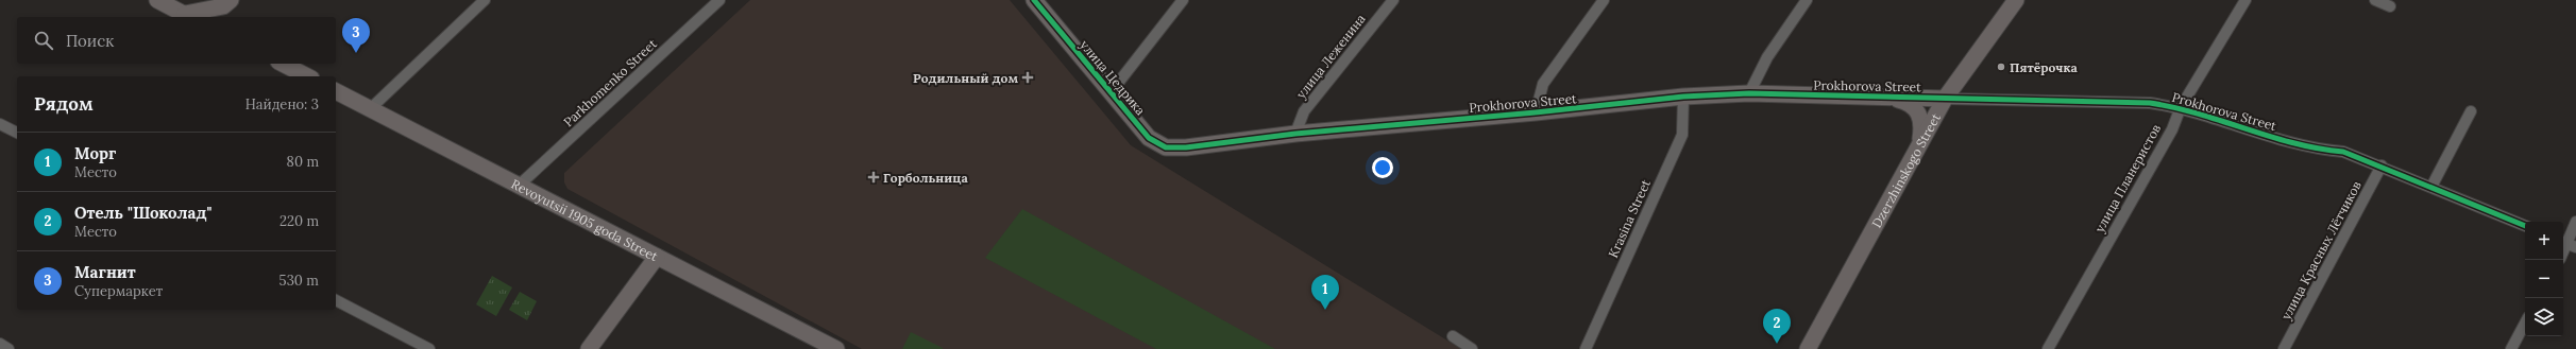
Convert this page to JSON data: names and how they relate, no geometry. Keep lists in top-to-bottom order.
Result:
{
  "streets": {
    "street": [
      "улица Леженина",
      "улица Цедрика",
      "Parkhomenko Street",
      "Prokhorova Street",
      "Dzerzhinskogo Street",
      "улица Планеристов",
      "Krasina Street",
      "Revoyutsii 1905 goda Street",
      "улица Красных Лётчиков"
    ]
  },
  "crossings": [
    ["улица Леженина", "Prokhorova Street"],
    ["улица Цедрика", "Prokhorova Street"],
    ["Parkhomenko Street", "Revoyutsii 1905 goda Street"],
    ["Prokhorova Street", "Dzerzhinskogo Street"],
    ["Prokhorova Street", "улица Планеристов"],
    ["Prokhorova Street", "Krasina Street"],
    ["Prokhorova Street", "улица Красных Лётчиков"]
  ],
  "places": {
    "other": ["Пятёрочка"],
    "health": ["Родильный дом", "Горбольница"]
  },
  "page": {
    "search": "Поиск",
    "pins": ["3", "1", "2"],
    "heading": ["Рядом", "Найдено: 3"],
    "list": [
      {
        "mark": "1",
        "name": "Морг",
        "note": "Место",
        "value": "80 m"
      },
      {
        "mark": "2",
        "name": "Отель \"Шоколад\"",
        "note": "Место",
        "value": "220 m"
      },
      {
        "mark": "3",
        "name": "Магнит",
        "note": "Супермаркет",
        "value": "530 m"
      }
    ],
    "map_buttons": ["+", "−"]
  }
}
